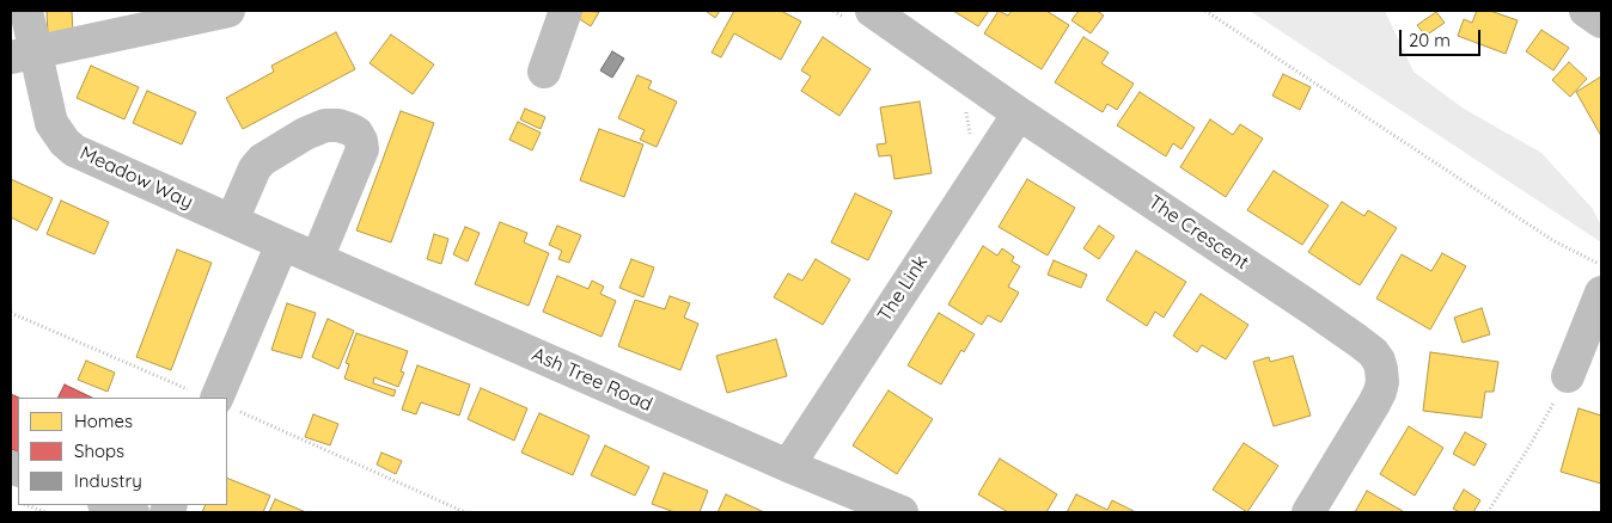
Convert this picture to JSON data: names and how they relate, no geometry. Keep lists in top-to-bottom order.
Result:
{
  "streets": {
    "street": [
      "Meadow Way",
      "The Crescent",
      "The Link",
      "Ash Tree Road"
    ]
  },
  "crossings": [
    ["Meadow Way", "Ash Tree Road"],
    ["The Crescent", "The Link"],
    ["The Link", "Ash Tree Road"]
  ],
  "legend": ["Homes", "Shops", "Industry"],
  "scale_bar": "20 m"
}
